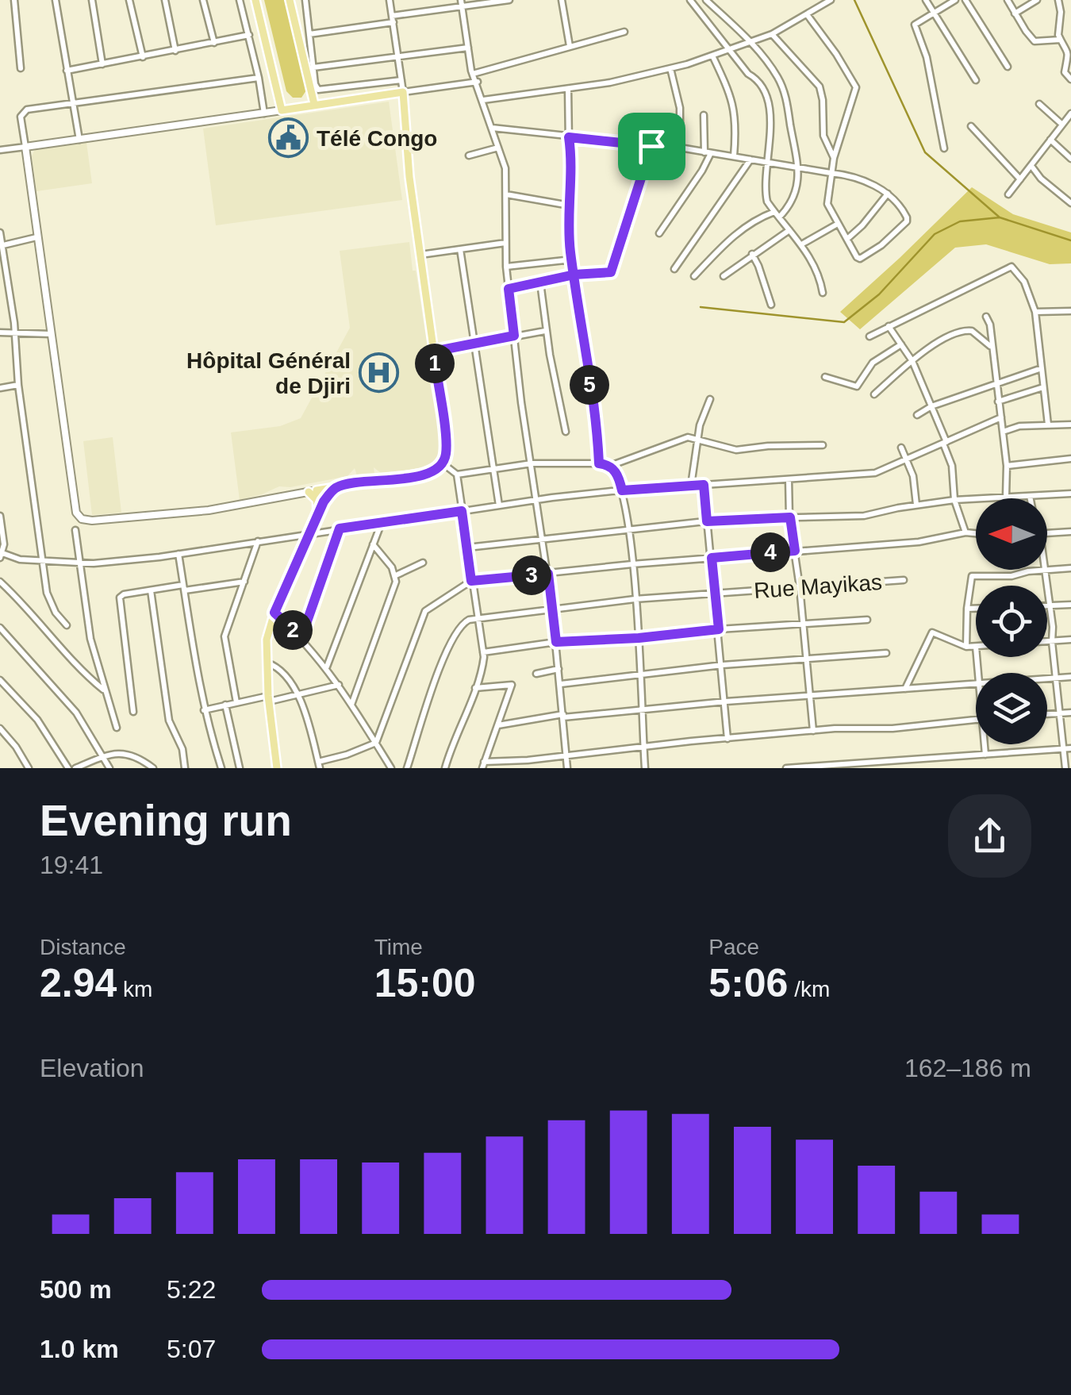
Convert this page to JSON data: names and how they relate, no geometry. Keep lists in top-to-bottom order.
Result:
{
  "streets": {
    "street": ["Rue Mayikas"]
  },
  "places": {
    "public building": ["Télé Congo"],
    "hospital": ["Hôpital Général de Djiri"]
  },
  "north": "left",
  "page": {
    "pins": [
      "1",
      "5",
      "4",
      "3",
      "2"
    ],
    "heading": ["Evening run", "19:41"],
    "stats": [
      ["Distance", "2.94 km"],
      ["Time", "15:00"],
      ["Pace", "5:06 /km"]
    ],
    "chart": ["Elevation", "162–186 m"],
    "list": [
      {
        "name": "500 m",
        "note": "5:22"
      },
      {
        "name": "1.0 km",
        "note": "5:07"
      }
    ]
  }
}
